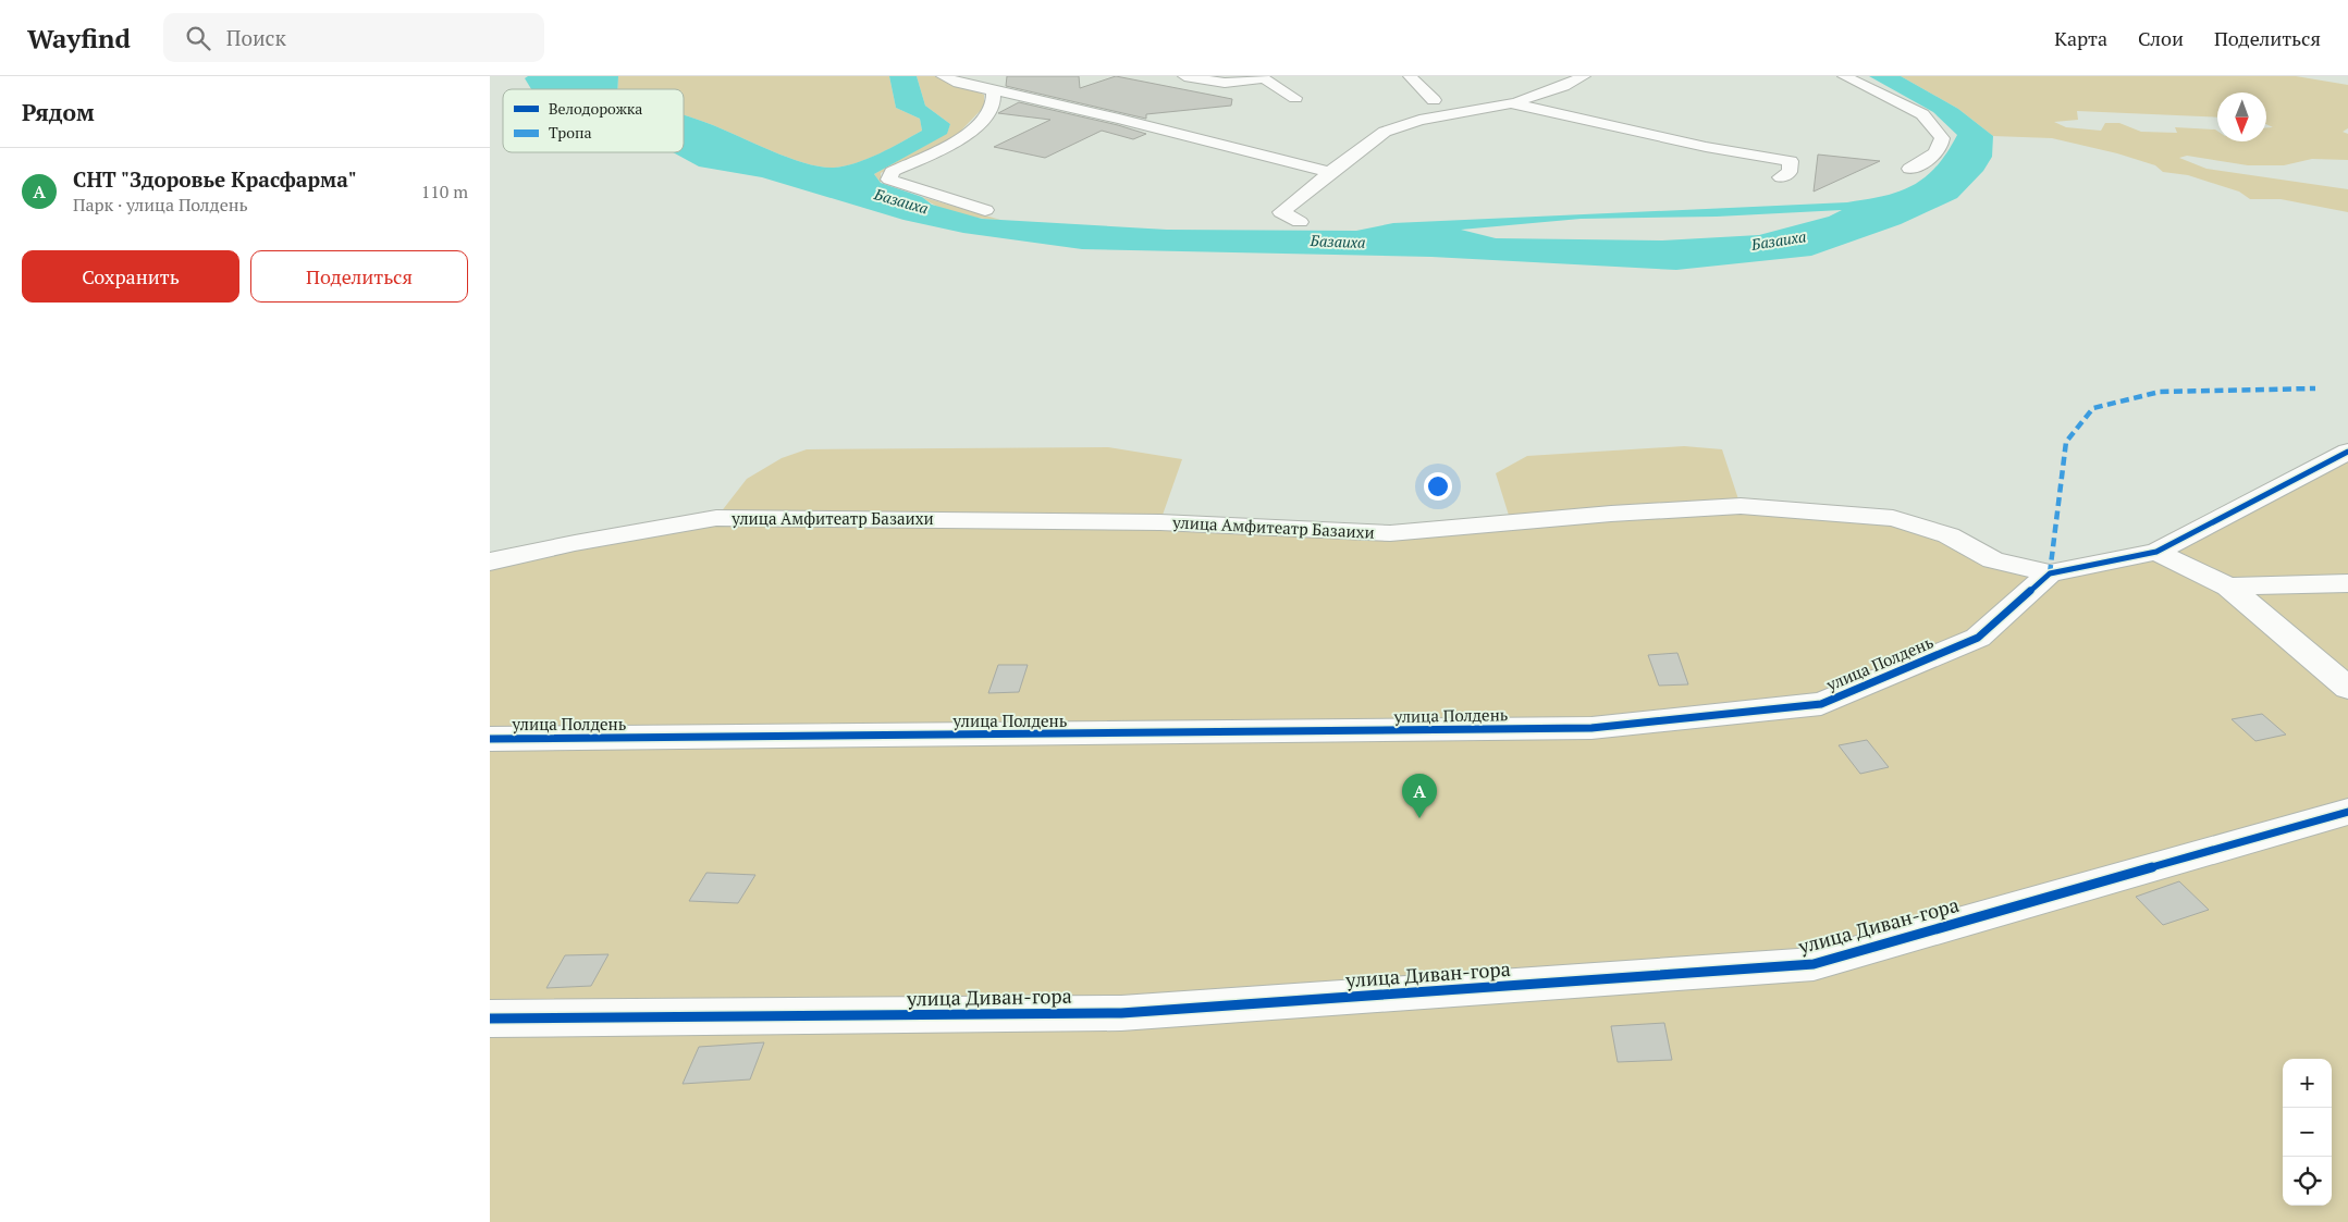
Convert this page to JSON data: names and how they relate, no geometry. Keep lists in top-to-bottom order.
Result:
{
  "streets": {
    "street": ["улица Амфитеатр Базаихи", "улица Полдень", "улица Диван-гора"]
  },
  "crossings": [
    ["улица Амфитеатр Базаихи", "улица Полдень"]
  ],
  "water": ["Базаиха"],
  "legend": ["Велодорожка", "Тропа"],
  "north": "bottom",
  "page": {
    "header": "Wayfind",
    "search": "Поиск",
    "nav": ["Карта", "Слои", "Поделиться"],
    "heading": "Рядом",
    "list": [
      {
        "mark": "A",
        "name": "СНТ \"Здоровье Красфарма\"",
        "note": "Парк · улица Полдень",
        "value": "110 m"
      }
    ],
    "buttons": ["Сохранить", "Поделиться"],
    "pins": "A",
    "map_buttons": ["+", "−"]
  }
}
